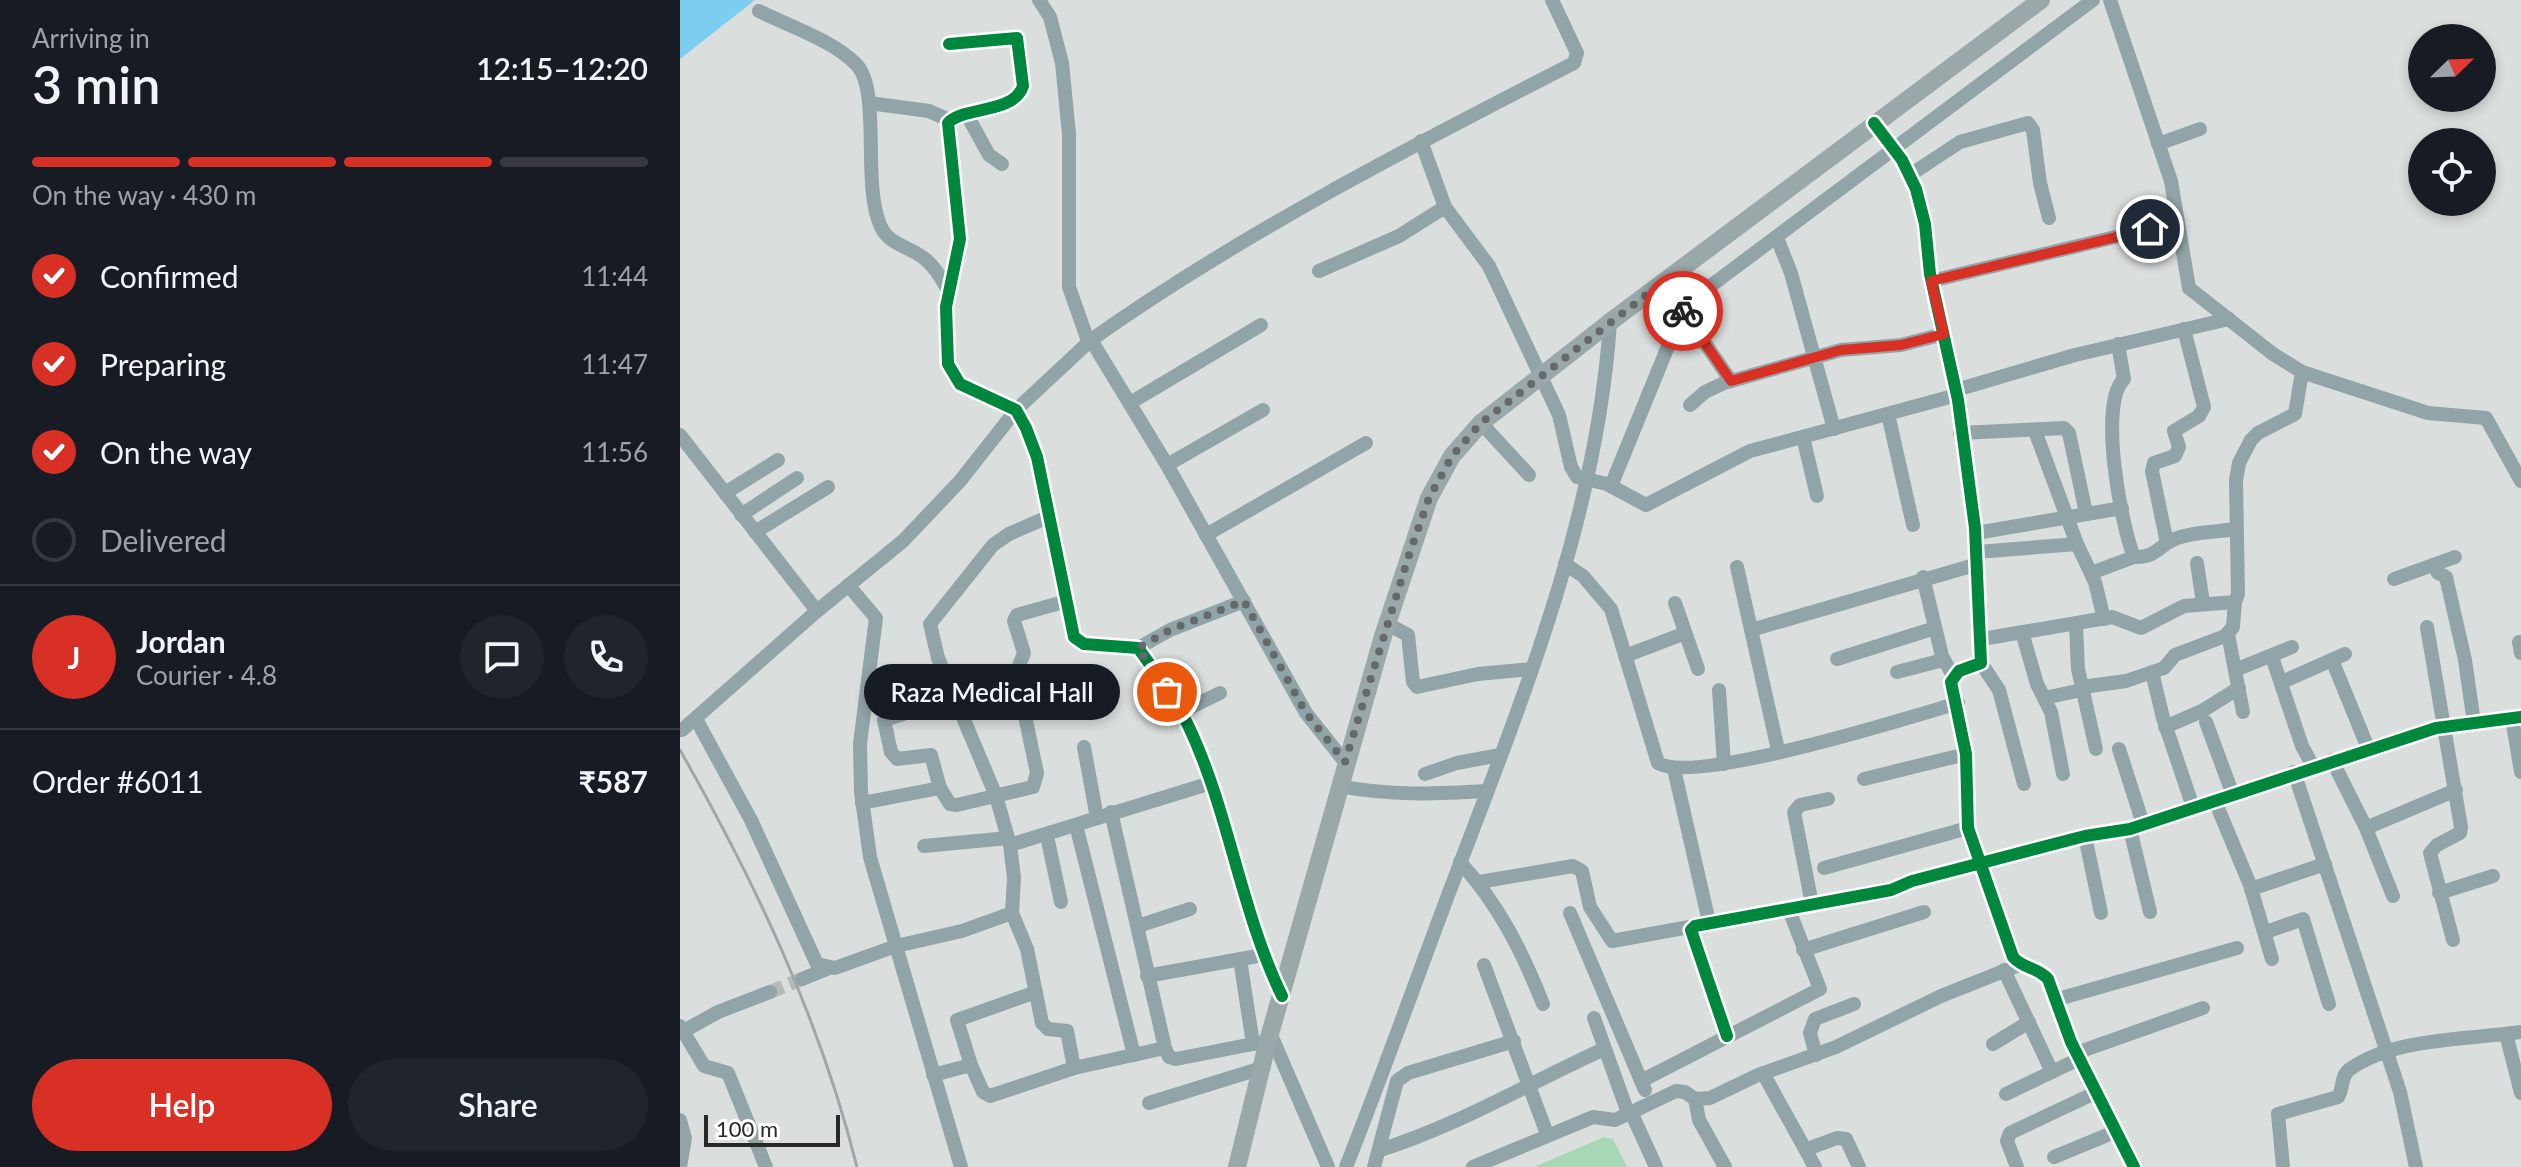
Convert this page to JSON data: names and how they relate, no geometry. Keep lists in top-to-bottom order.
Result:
{
  "places": ["Raza Medical Hall"],
  "scale_bar": "100 m",
  "north": "top right",
  "page": {
    "heading": ["3 min", "Arriving in", "12:15–12:20"],
    "panel": [
      "Jordan",
      "Courier · 4.8",
      "Order #6011",
      "₹587"
    ],
    "bar": "On the way · 430 m",
    "list": [
      ["Confirmed", "11:44"],
      ["Preparing", "11:47"],
      ["On the way", "11:56"],
      "Delivered"
    ],
    "round": "J",
    "bubble": "Raza Medical Hall",
    "buttons": ["Help", "Share"],
    "scale": "100 m"
  }
}
